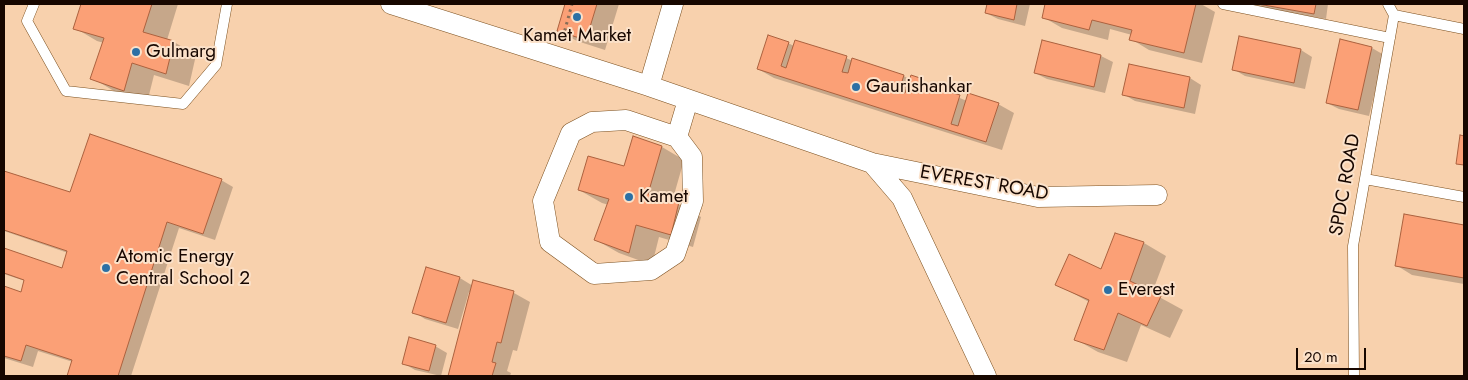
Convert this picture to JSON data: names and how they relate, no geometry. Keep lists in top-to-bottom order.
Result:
{
  "streets": {
    "street": ["EVEREST ROAD"],
    "lane": ["SPDC ROAD"]
  },
  "places": [
    "Kamet Market",
    "Gulmarg",
    "Gaurishankar",
    "Kamet",
    "Atomic Energy Central School 2",
    "Everest"
  ],
  "scale_bar": "20 m"
}
